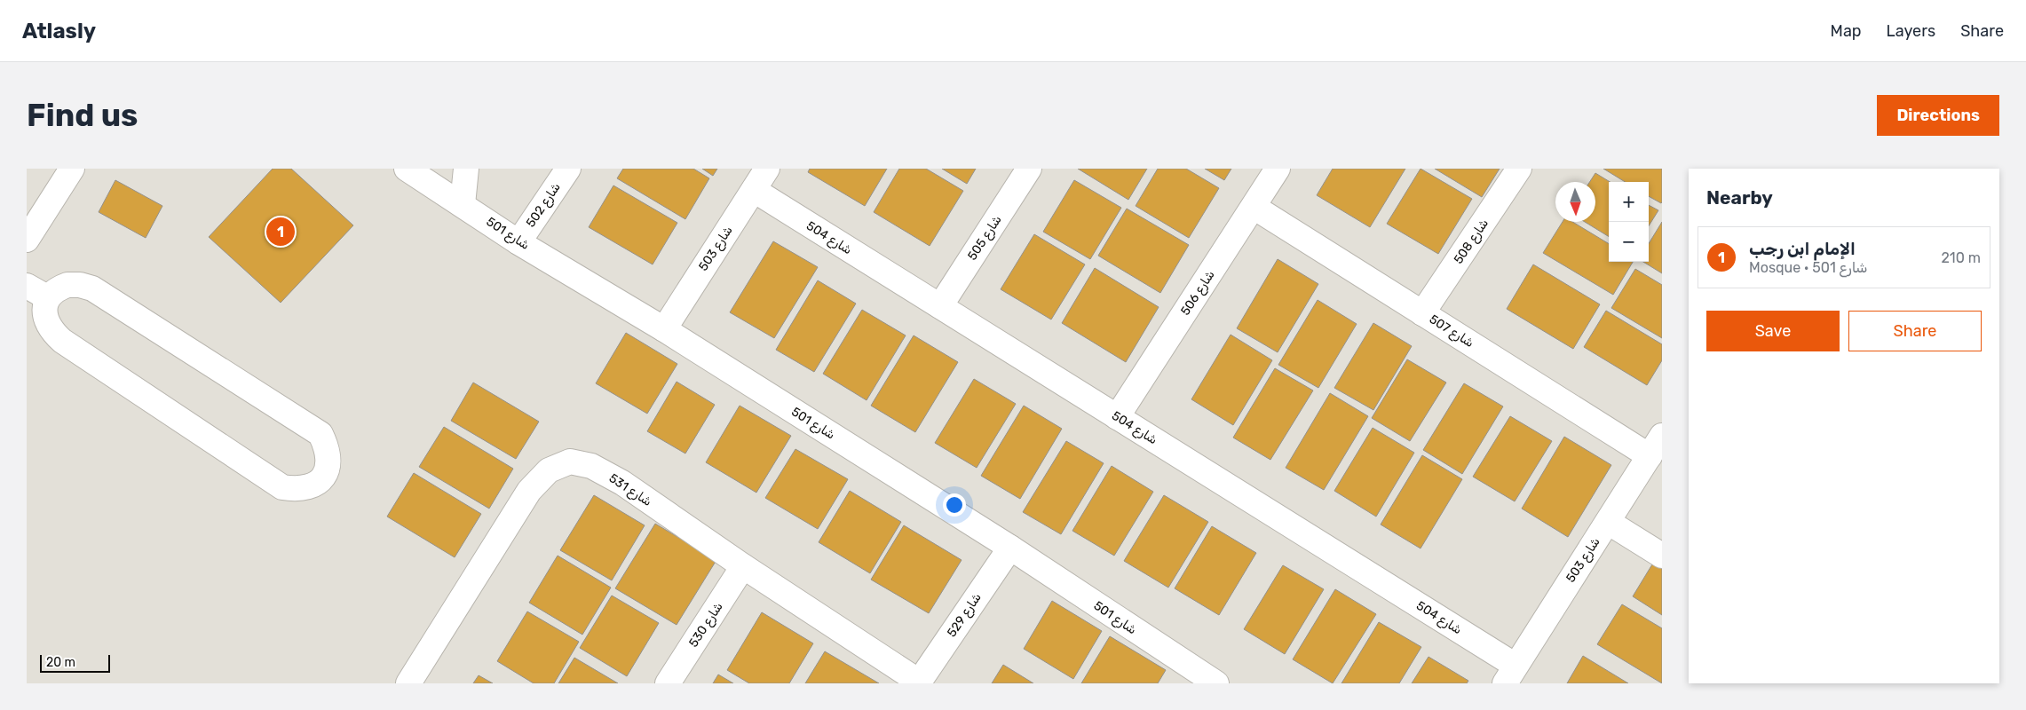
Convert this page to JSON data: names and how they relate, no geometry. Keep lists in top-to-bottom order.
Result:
{
  "streets": {
    "street": [
      "شارع 502",
      "شارع 501",
      "شارع 504",
      "شارع 505",
      "شارع 508",
      "شارع 503",
      "شارع 506",
      "شارع 507",
      "شارع 531",
      "شارع 529",
      "شارع 530"
    ]
  },
  "crossings": [
    ["شارع 502", "شارع 501"],
    ["شارع 501", "شارع 503"],
    ["شارع 501", "شارع 529"],
    ["شارع 504", "شارع 505"],
    ["شارع 504", "شارع 503"],
    ["شارع 504", "شارع 506"],
    ["شارع 508", "شارع 507"],
    ["شارع 503", "شارع 507"],
    ["شارع 506", "شارع 507"],
    ["شارع 531", "شارع 529"],
    ["شارع 531", "شارع 530"]
  ],
  "scale_bar": "20 m",
  "north": "bottom",
  "page": {
    "header": "Atlasly",
    "nav": ["Map", "Layers", "Share"],
    "buttons": [
      "Directions",
      ["Save", "Share"]
    ],
    "title": "Find us",
    "heading": "Nearby",
    "map_buttons": ["+", "−"],
    "pins": "1",
    "list": [
      {
        "mark": "1",
        "name": "الإمام ابن رجب",
        "note": "Mosque · شارع 501",
        "value": "210 m"
      }
    ],
    "scale": "20 m"
  }
}
